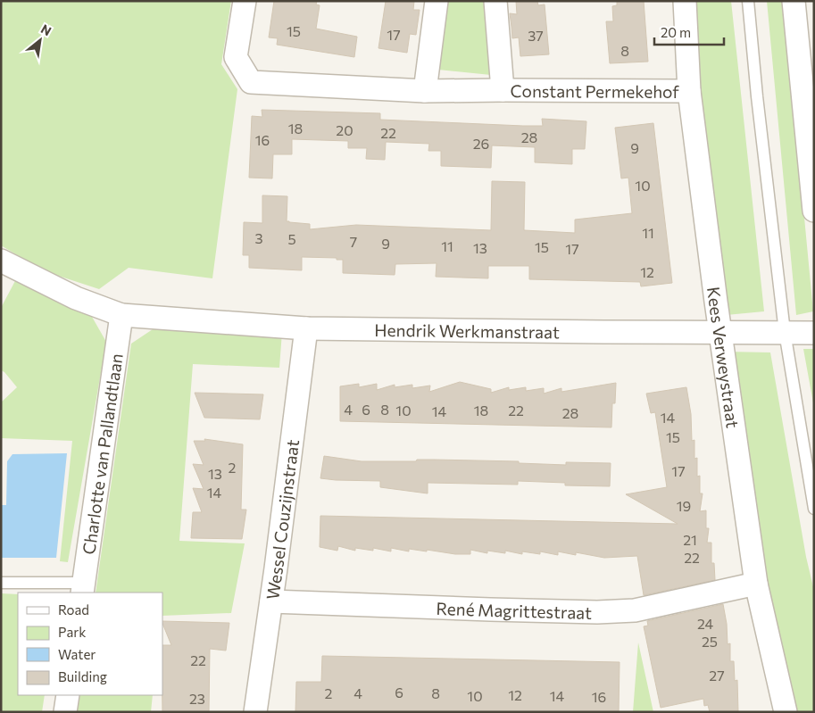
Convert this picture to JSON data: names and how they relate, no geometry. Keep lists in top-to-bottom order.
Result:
{
  "streets": {
    "street": [
      "Constant Permekehof",
      "Hendrik Werkmanstraat",
      "Kees Verweystraat",
      "Charlotte van Pallandtlaan",
      "Wessel Couzijnstraat",
      "René Magrittestraat"
    ]
  },
  "crossings": [
    ["Constant Permekehof", "Kees Verweystraat"],
    ["Hendrik Werkmanstraat", "Kees Verweystraat"],
    ["Hendrik Werkmanstraat", "Charlotte van Pallandtlaan"],
    ["Hendrik Werkmanstraat", "Wessel Couzijnstraat"],
    ["Kees Verweystraat", "René Magrittestraat"],
    ["Wessel Couzijnstraat", "René Magrittestraat"]
  ],
  "house_numbers": [
    "15",
    "17",
    "37",
    "8",
    "18",
    "20",
    "22",
    "28",
    "16",
    "26",
    "9",
    "10",
    "11",
    "3",
    "5",
    "7",
    "9",
    "11",
    "15",
    "13",
    "17",
    "12",
    "4",
    "6",
    "8",
    "10",
    "18",
    "22",
    "14",
    "28",
    "14",
    "15",
    "2",
    "17",
    "13",
    "14",
    "19",
    "21",
    "22",
    "24",
    "25",
    "22",
    "27",
    "6",
    "2",
    "4",
    "8",
    "12",
    "10",
    "14",
    "16",
    "23"
  ],
  "legend": [
    "Road",
    "Park",
    "Water",
    "Building"
  ],
  "scale_bar": "20 m",
  "north": "top right"
}
